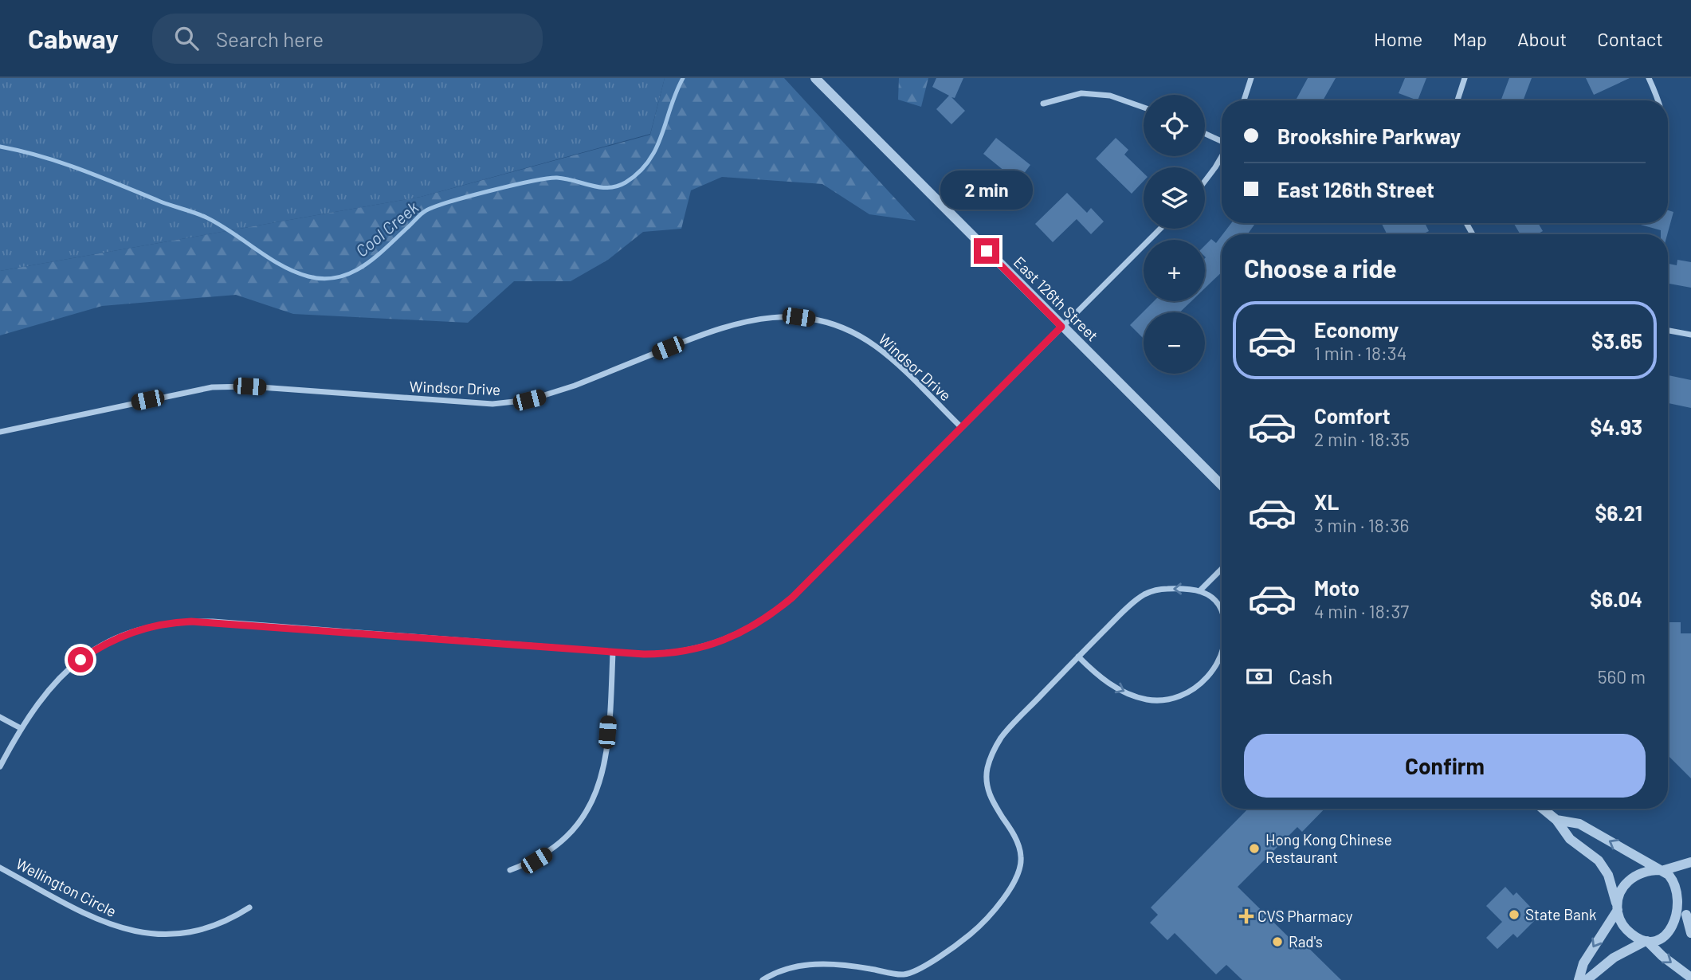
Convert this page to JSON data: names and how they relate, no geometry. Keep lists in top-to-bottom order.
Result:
{
  "streets": {
    "street": ["East 126th Street", "Windsor Drive", "Wellington Circle"]
  },
  "water": ["Cool Creek"],
  "places": {
    "other": ["Hong Kong Chinese Restaurant", "State Bank", "Rad's"],
    "health": ["CVS Pharmacy"]
  },
  "page": {
    "header": "Cabway",
    "search": "Search here",
    "nav": [
      "Home",
      "Map",
      "About",
      "Contact"
    ],
    "map_buttons": ["+", "−"],
    "banner": ["Brookshire Parkway", "East 126th Street"],
    "bubble": "2 min",
    "heading": "Choose a ride",
    "list": [
      {
        "name": "Economy",
        "note": "1 min · 18:34",
        "value": "$3.65"
      },
      {
        "name": "Comfort",
        "note": "2 min · 18:35",
        "value": "$4.93"
      },
      {
        "name": "XL",
        "note": "3 min · 18:36",
        "value": "$6.21"
      },
      {
        "name": "Moto",
        "note": "4 min · 18:37",
        "value": "$6.04"
      }
    ],
    "pay": ["Cash", "560 m"],
    "buttons": "Confirm"
  }
}
